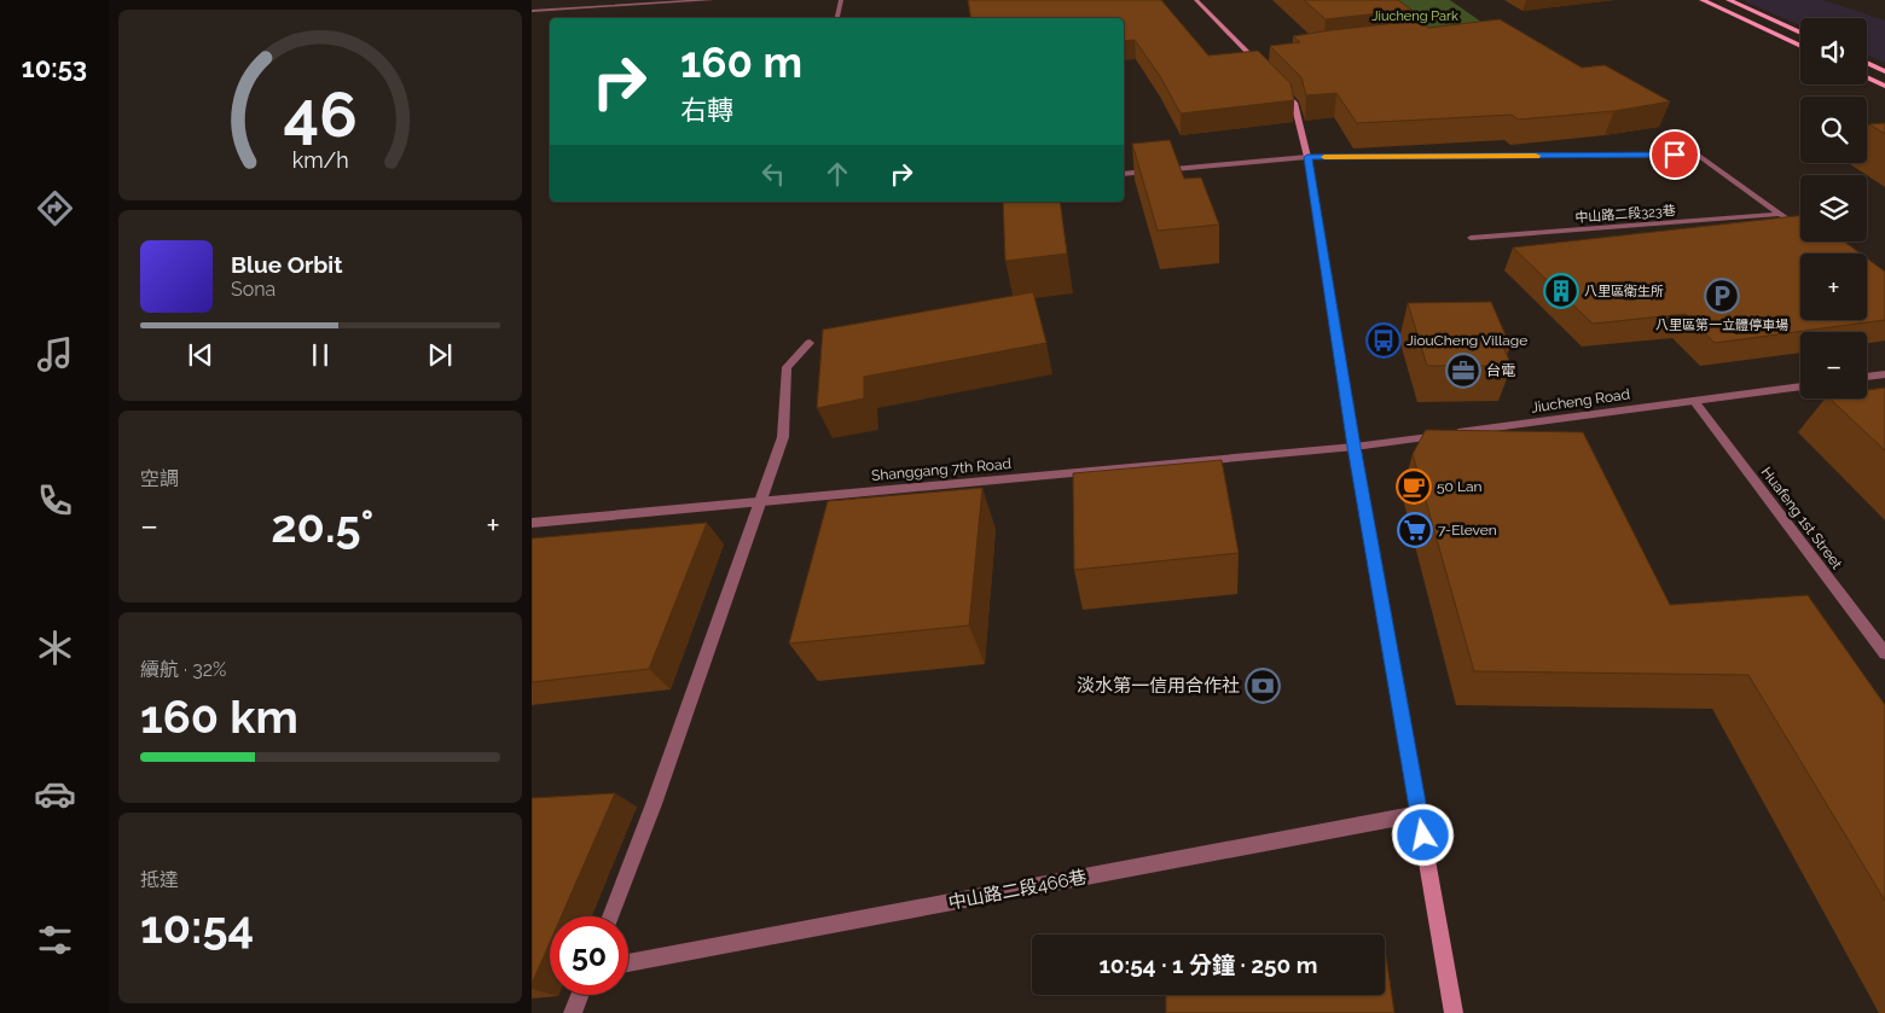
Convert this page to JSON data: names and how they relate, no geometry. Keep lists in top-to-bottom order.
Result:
{
  "streets": {
    "street": [
      "中山路二段323巷",
      "Jiucheng Road",
      "Shanggang 7th Road",
      "Huafeng 1st Street",
      "中山路二段466巷"
    ]
  },
  "crossings": [
    ["Jiucheng Road", "Shanggang 7th Road"],
    ["Jiucheng Road", "Huafeng 1st Street"]
  ],
  "parks": ["Jiucheng Park"],
  "places": {
    "building": ["八里區衛生所"],
    "parking": ["八里區第一立體停車場"],
    "bus stop": ["JiouCheng Village"],
    "office": ["台電"],
    "cafe": ["50 Lan"],
    "supermarket": ["7-Eleven"],
    "bank": ["淡水第一信用合作社"]
  },
  "page": {
    "tabs": "10:53",
    "map_buttons": ["+", "−"],
    "turn": ["160 m", "右轉"],
    "song": ["Blue Orbit", "Sona"],
    "tile": [
      "空調",
      ["續航 · 32%", "160 km"],
      ["抵達", "10:54"]
    ],
    "heat": ["−", "20.5°", "+"],
    "limit": "50",
    "trip": "10:54 · 1 分鐘 · 250 m",
    "gauge": ["46", "km/h"]
  }
}
